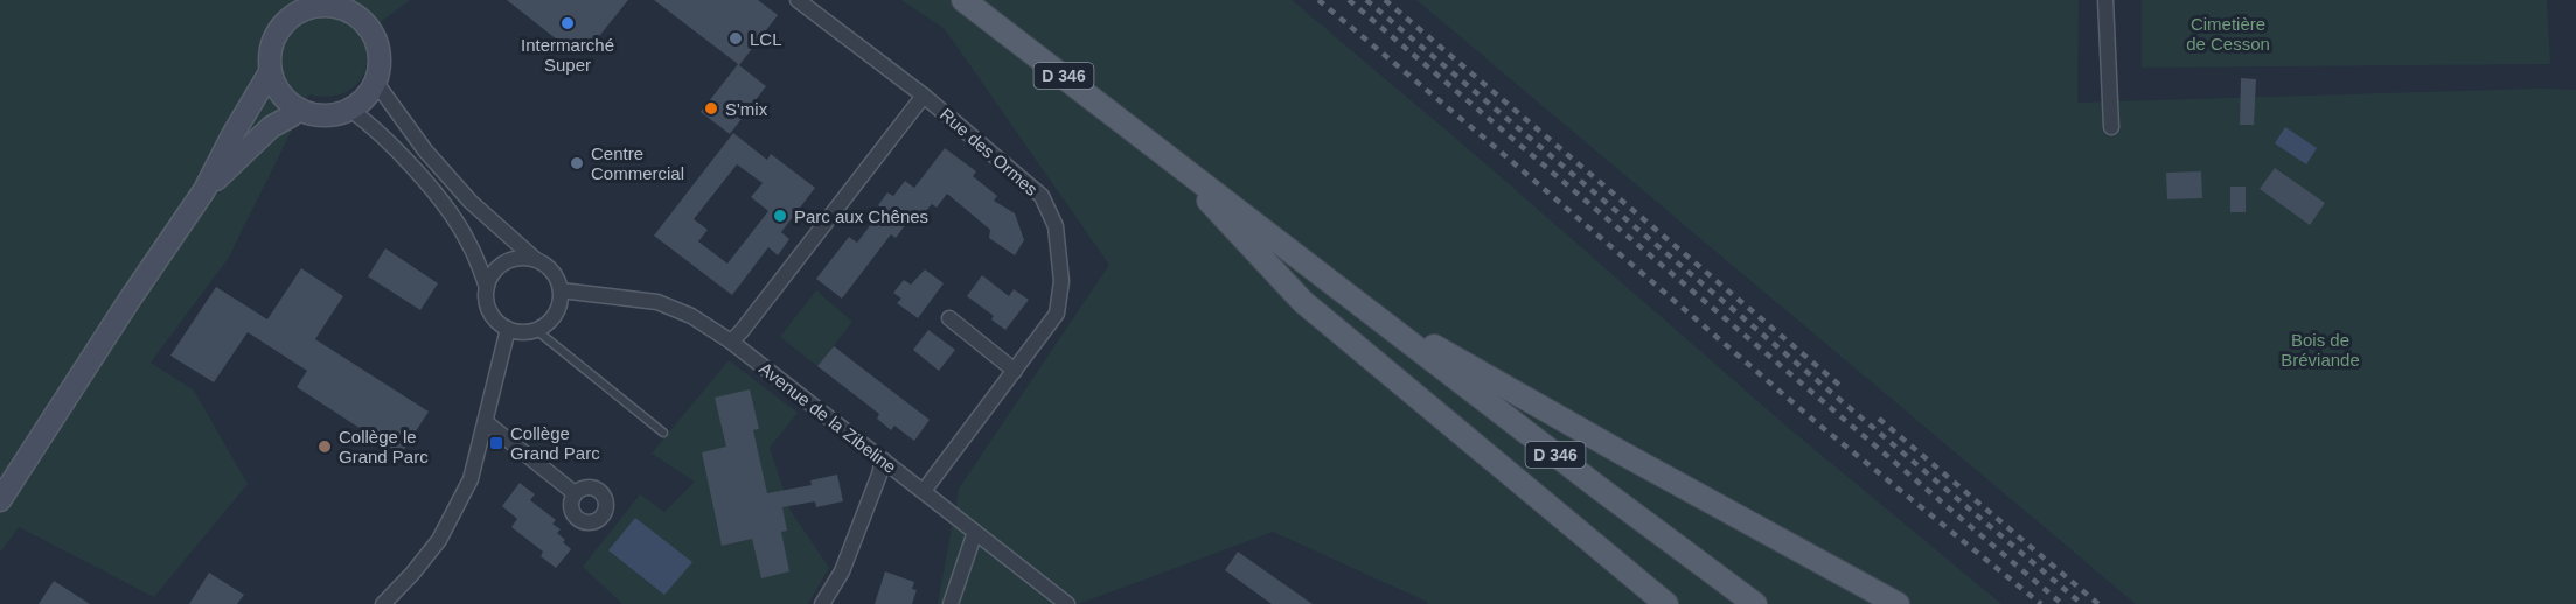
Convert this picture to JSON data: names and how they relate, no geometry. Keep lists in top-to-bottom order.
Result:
{
  "streets": {
    "main road": ["D 346"],
    "street": ["Rue des Ormes", "Avenue de la Zibeline"]
  },
  "crossings": [
    ["Rue des Ormes", "Avenue de la Zibeline"]
  ],
  "parks": ["Cimetière de Cesson", "Bois de Bréviande"],
  "places": {
    "other": [
      "Intermarché Super",
      "LCL",
      "S'mix",
      "Centre Commercial",
      "Parc aux Chênes",
      "Collège le Grand Parc"
    ],
    "transit": ["Collège Grand Parc"]
  }
}
